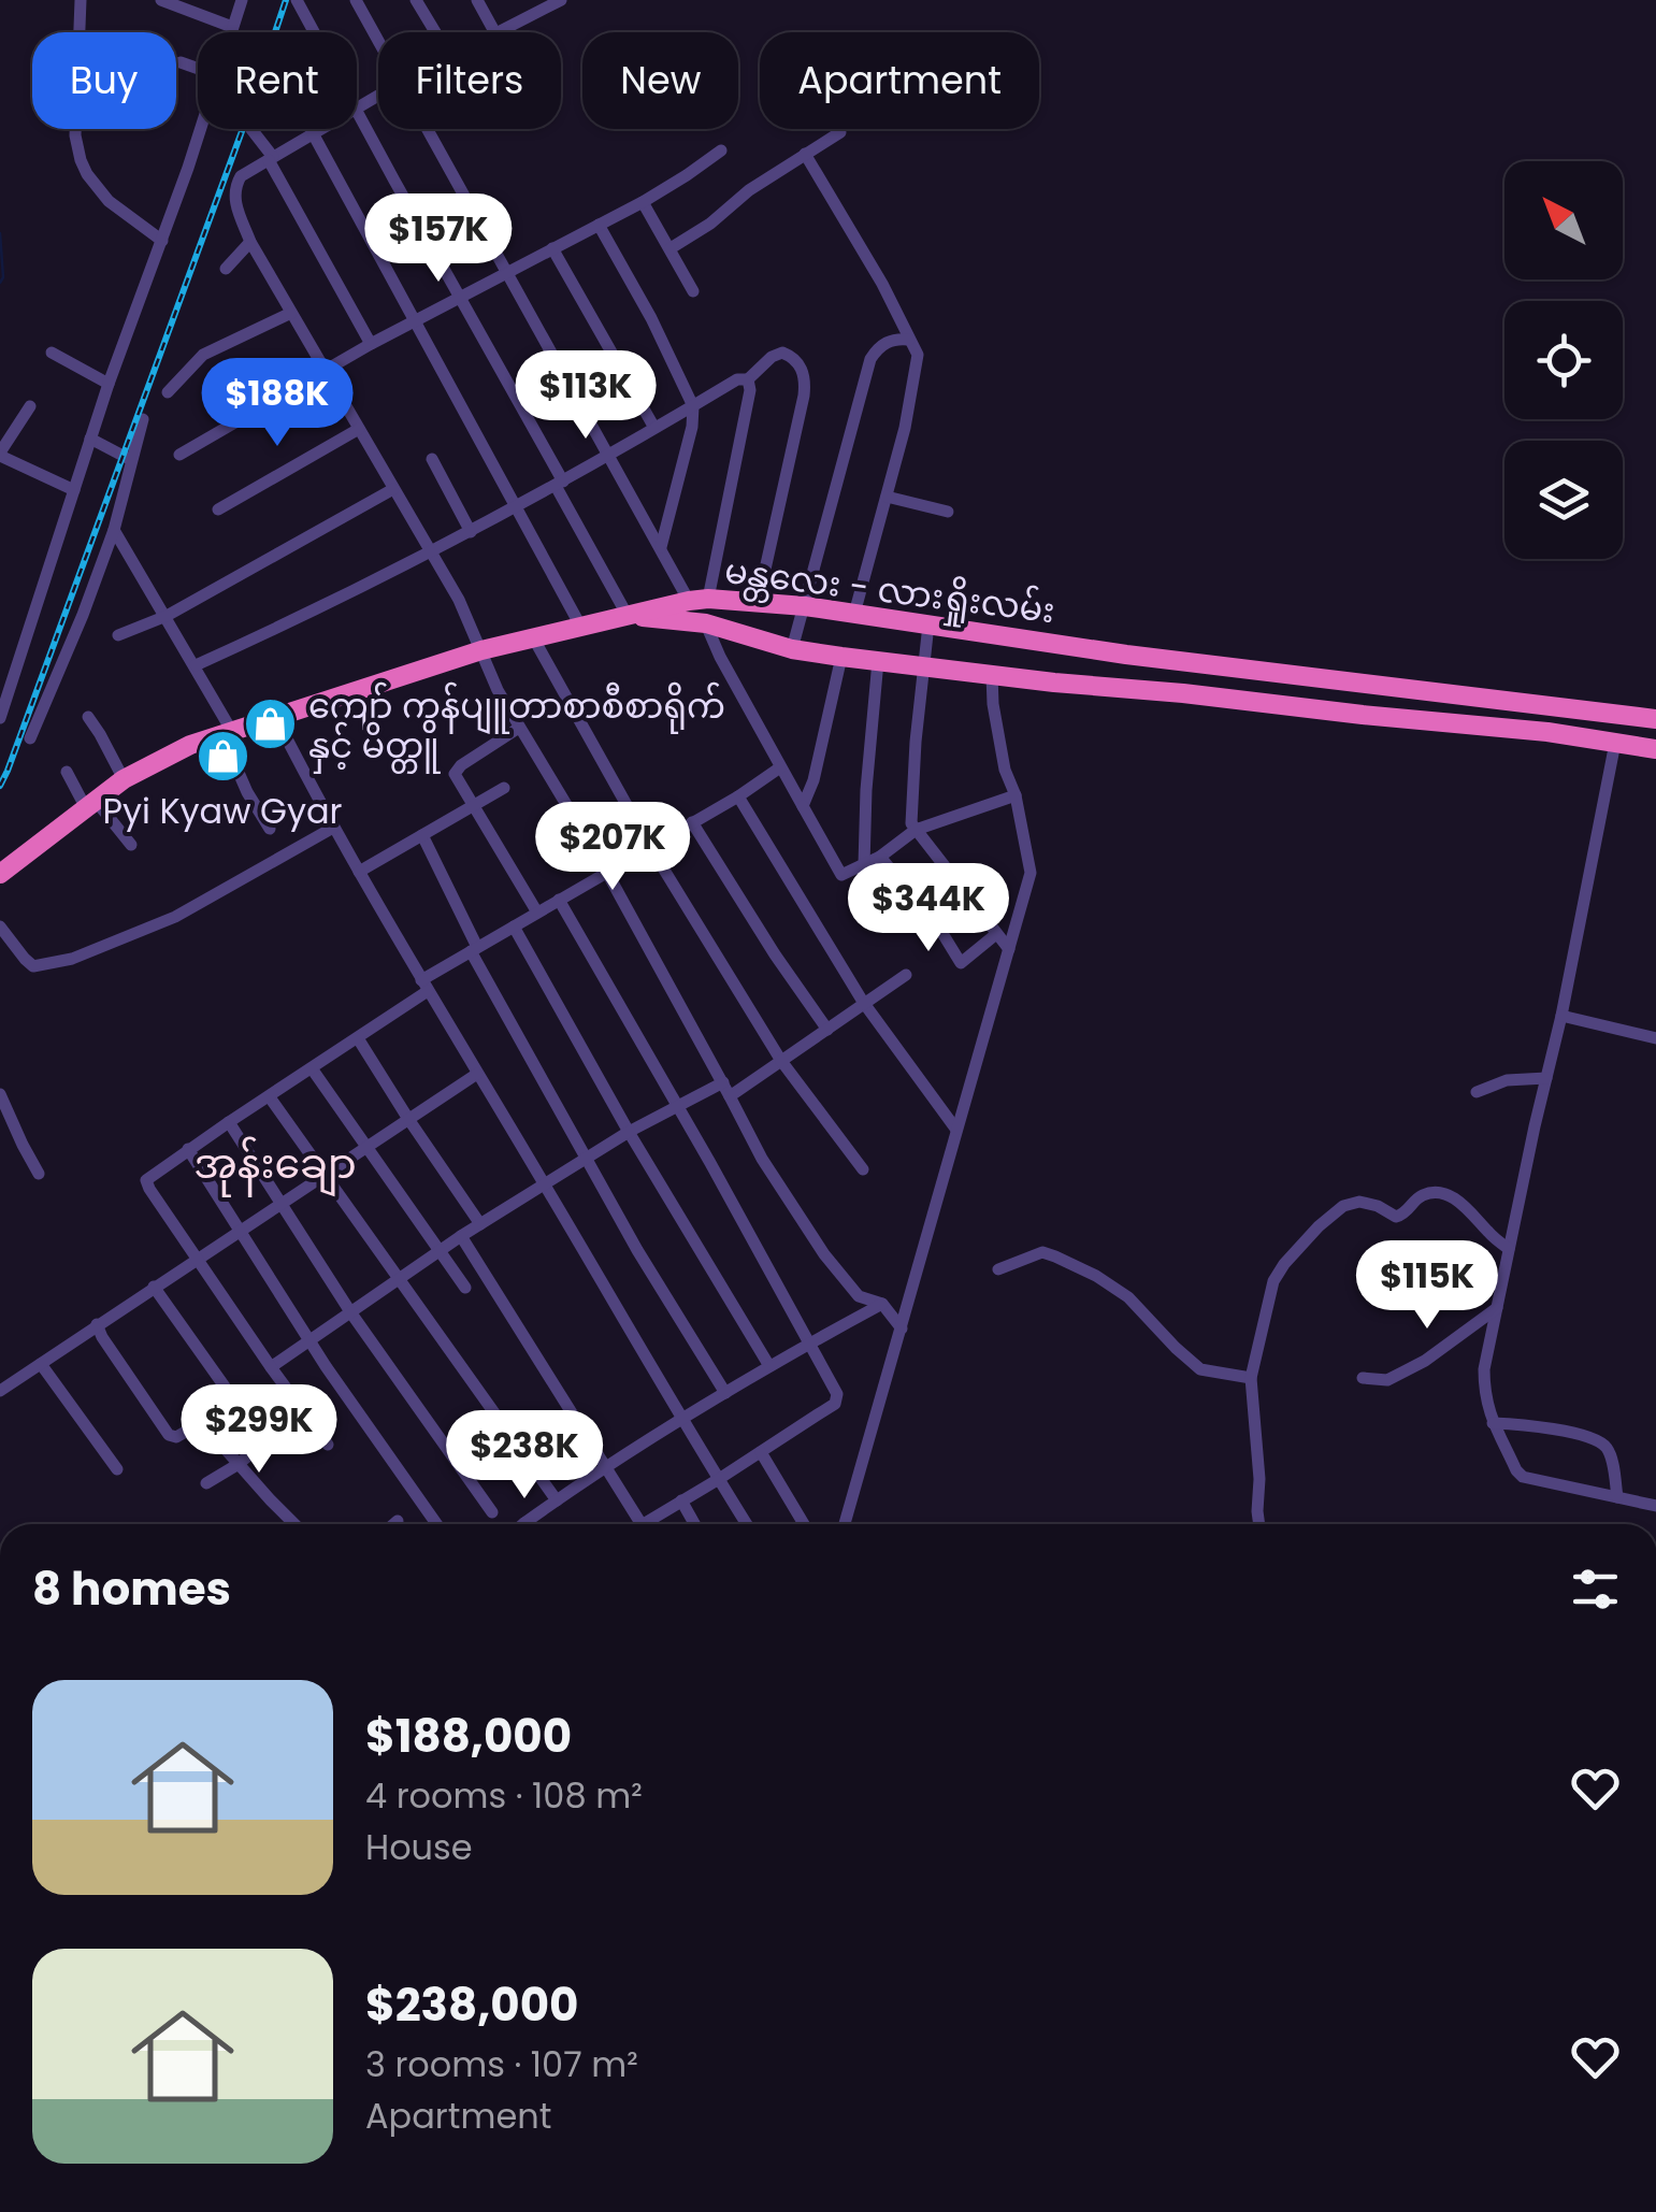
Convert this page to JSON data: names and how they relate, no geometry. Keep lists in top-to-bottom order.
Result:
{
  "streets": {
    "highway": ["မန္တလေး - လားရှိုးလမ်း"]
  },
  "districts": ["အုန်းချော"],
  "places": {
    "shop": ["ကျော် ကွန်ပျူတာစာစီစာရိုက် နှင့် မိတ္တူ", "Pyi Kyaw Gyar"]
  },
  "north": "top left",
  "page": {
    "chip": [
      "Buy",
      "Rent",
      "Filters",
      "New",
      "Apartment"
    ],
    "price": [
      "$157K",
      "$113K",
      "$188K",
      "$207K",
      "$344K",
      "$115K",
      "$299K",
      "$238K"
    ],
    "heading": "8 homes",
    "list": [
      {
        "name": "$188,000",
        "note": "4 rooms · 108 m² · House"
      },
      {
        "name": "$238,000",
        "note": "3 rooms · 107 m² · Apartment"
      }
    ]
  }
}
